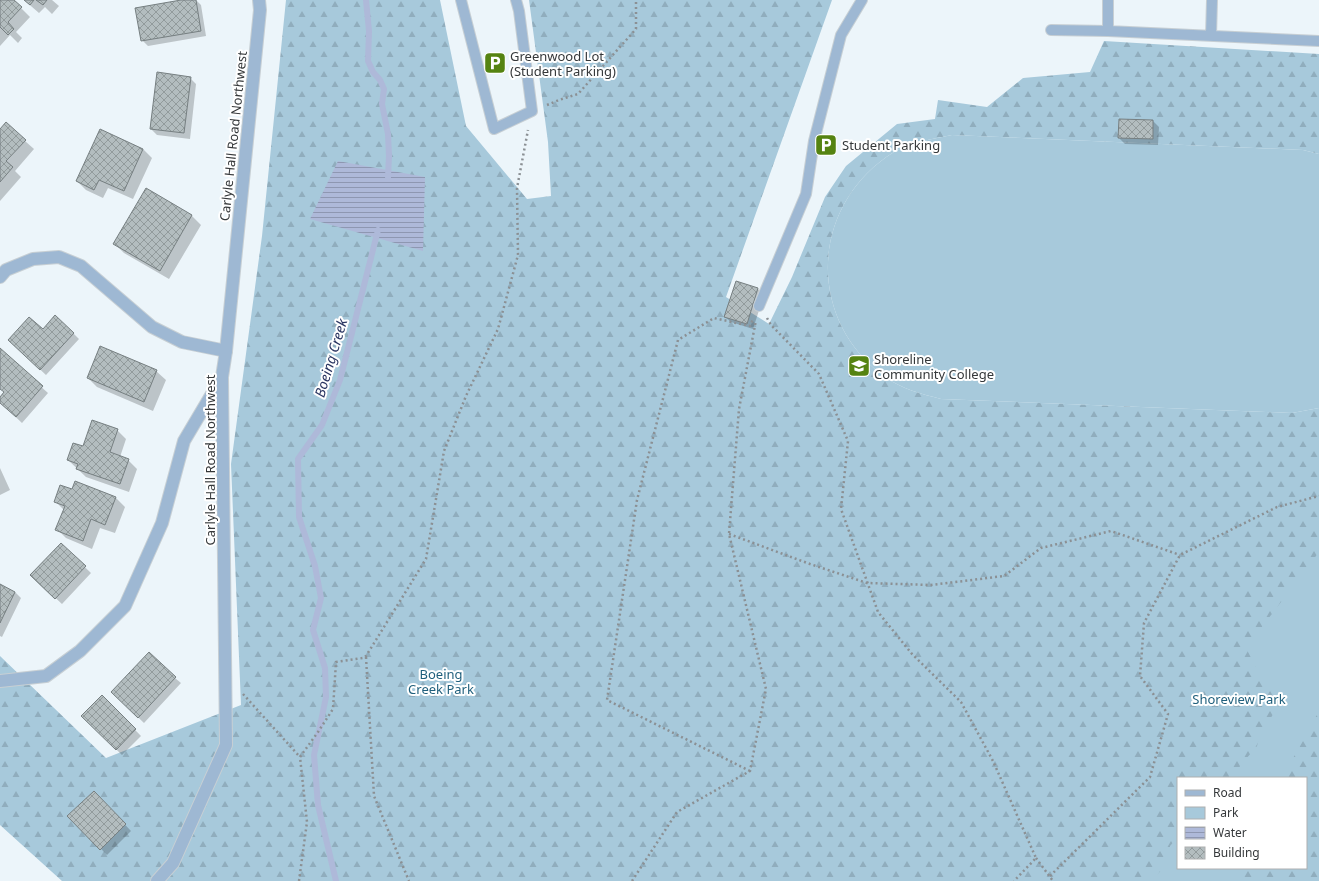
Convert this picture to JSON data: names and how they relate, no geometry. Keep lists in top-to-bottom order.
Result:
{
  "streets": {
    "street": ["Carlyle Hall Road Northwest"]
  },
  "water": ["Boeing Creek"],
  "parks": ["Boeing Creek Park", "Shoreview Park"],
  "places": {
    "parking": ["Greenwood Lot (Student Parking)", "Student Parking"],
    "school or university": ["Shoreline Community College"]
  },
  "legend": [
    "Road",
    "Park",
    "Water",
    "Building"
  ]
}
